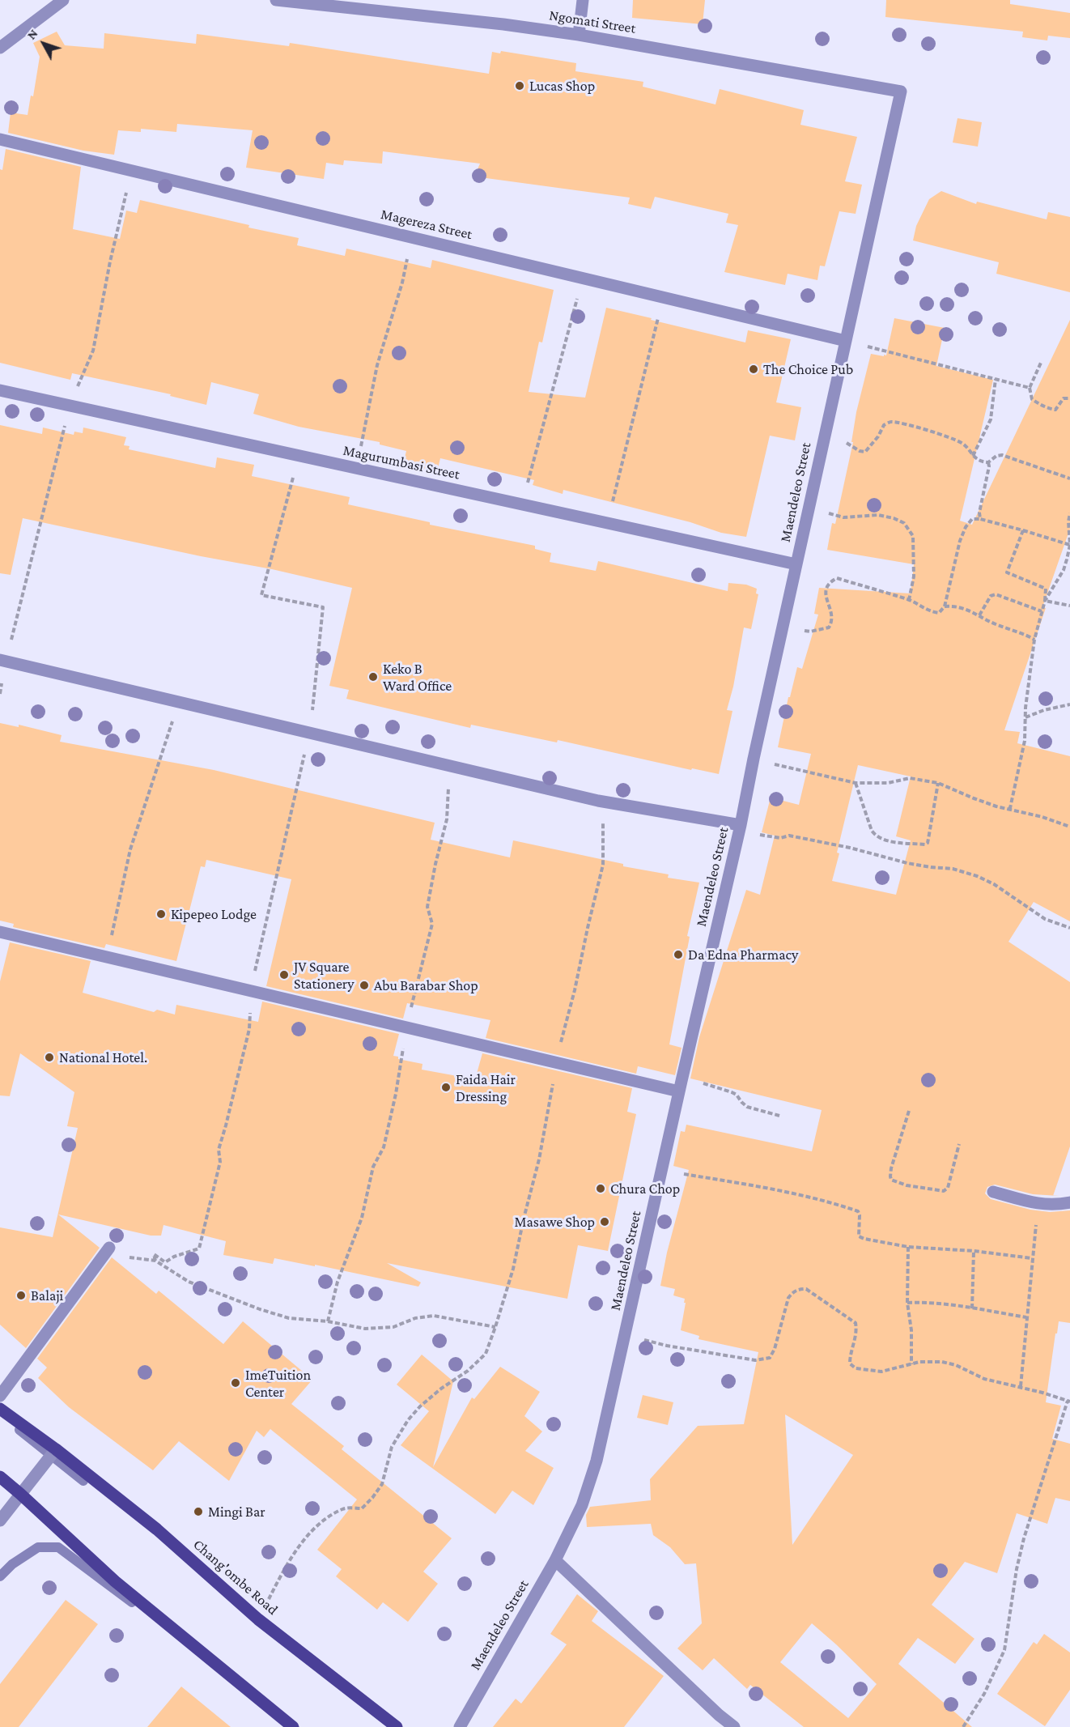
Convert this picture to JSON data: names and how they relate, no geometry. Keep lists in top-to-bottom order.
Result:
{
  "streets": {
    "main road": ["Chang'ombe Road"],
    "street": [
      "Ngomati Street",
      "Magereza Street",
      "Magurumbasi Street",
      "Maendeleo Street"
    ]
  },
  "crossings": [
    ["Ngomati Street", "Maendeleo Street"],
    ["Magereza Street", "Maendeleo Street"],
    ["Magurumbasi Street", "Maendeleo Street"]
  ],
  "places": [
    "Lucas Shop",
    "The Choice Pub",
    "Keko B Ward Office",
    "Kipepeo Lodge",
    "Da Edna Pharmacy",
    "JV Square Stationery",
    "Abu Barabar Shop",
    "National Hotel.",
    "Faida Hair Dressing",
    "Chura Chop",
    "Masawe Shop",
    "Balaji",
    "ImeTuition Center",
    "Mingi Bar"
  ],
  "north": "top left"
}
